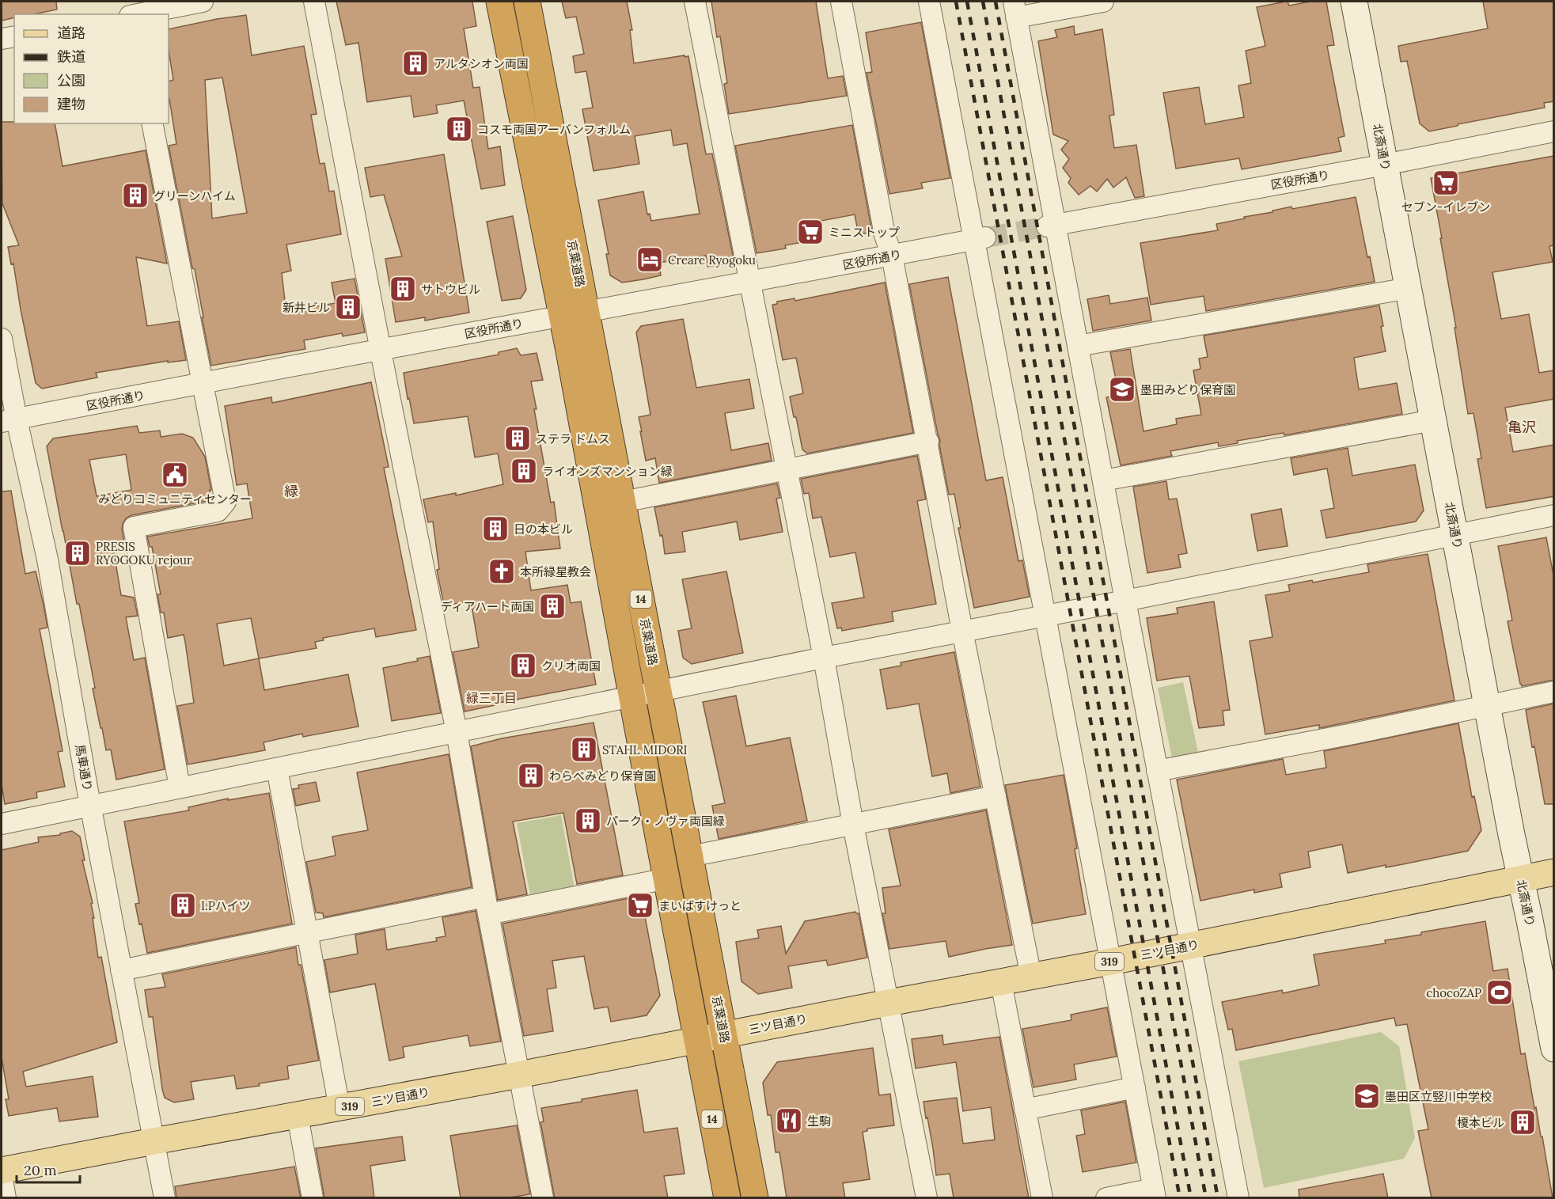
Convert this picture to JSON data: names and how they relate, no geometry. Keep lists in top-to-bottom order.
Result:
{
  "streets": {
    "highway": ["京葉道路", "14"],
    "main road": ["三ツ目通り", "319"],
    "street": ["北斎通り", "区役所通り", "馬車通り"]
  },
  "crossings": [
    ["北斎通り", "区役所通り"],
    ["北斎通り", "三ツ目通り"],
    ["区役所通り", "京葉道路"],
    ["区役所通り", "馬車通り"],
    ["京葉道路", "三ツ目通り"],
    ["馬車通り", "三ツ目通り"]
  ],
  "districts": ["亀沢", "緑", "緑三丁目"],
  "places": {
    "building": [
      "アルタシオン両国",
      "コスモ両国アーバンフォルム",
      "グリーンハイム",
      "サトウビル",
      "新井ビル",
      "ステラ ドムス",
      "ライオンズマンション緑",
      "日の本ビル",
      "PRESIS RYOGOKU rejour",
      "ディアハート両国",
      "クリオ両国",
      "STAHL MIDORI",
      "わらべみどり保育園",
      "パーク・ノヴァ両国緑",
      "I.Pハイツ",
      "榎本ビル"
    ],
    "supermarket": ["セブン-イレブン", "ミニストップ", "まいばすけっと"],
    "hotel": ["Creare Ryogoku"],
    "school or university": ["墨田みどり保育園", "墨田区立竪川中学校"],
    "public building": ["みどりコミュニティセンター"],
    "church": ["本所緑星教会"],
    "sports": ["chocoZAP"],
    "restaurant": ["生駒"]
  },
  "legend": [
    "道路",
    "鉄道",
    "公園",
    "建物"
  ],
  "scale_bar": "20 m"
}
